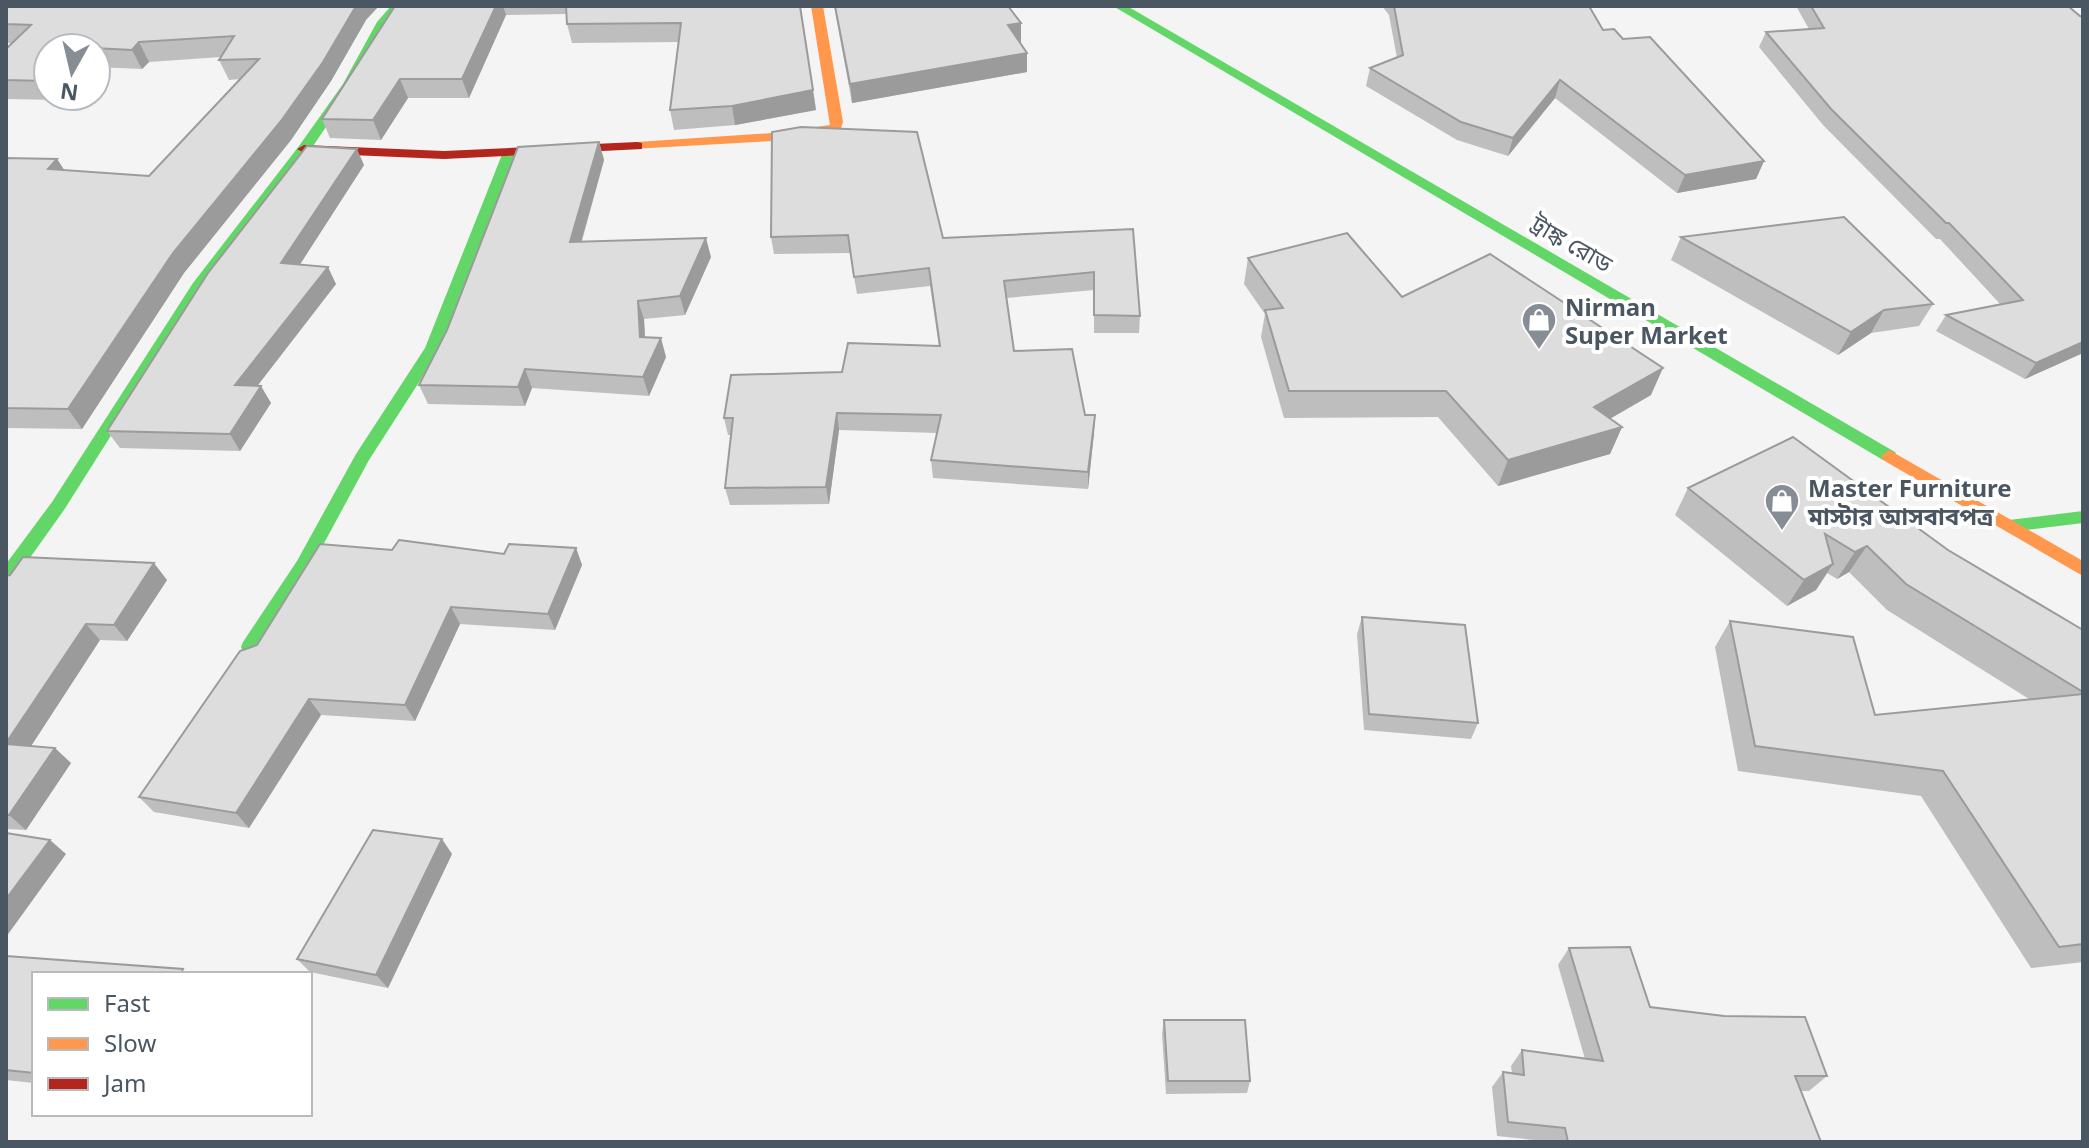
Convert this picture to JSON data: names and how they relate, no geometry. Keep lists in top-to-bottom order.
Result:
{
  "streets": {
    "street": ["ট্রাঙ্ক রোড"]
  },
  "places": {
    "shop": ["Nirman Super Market", "Master Furniture মাস্টার আসবাবপত্র"]
  },
  "legend": ["Fast", "Slow", "Jam"],
  "north": "bottom"
}
